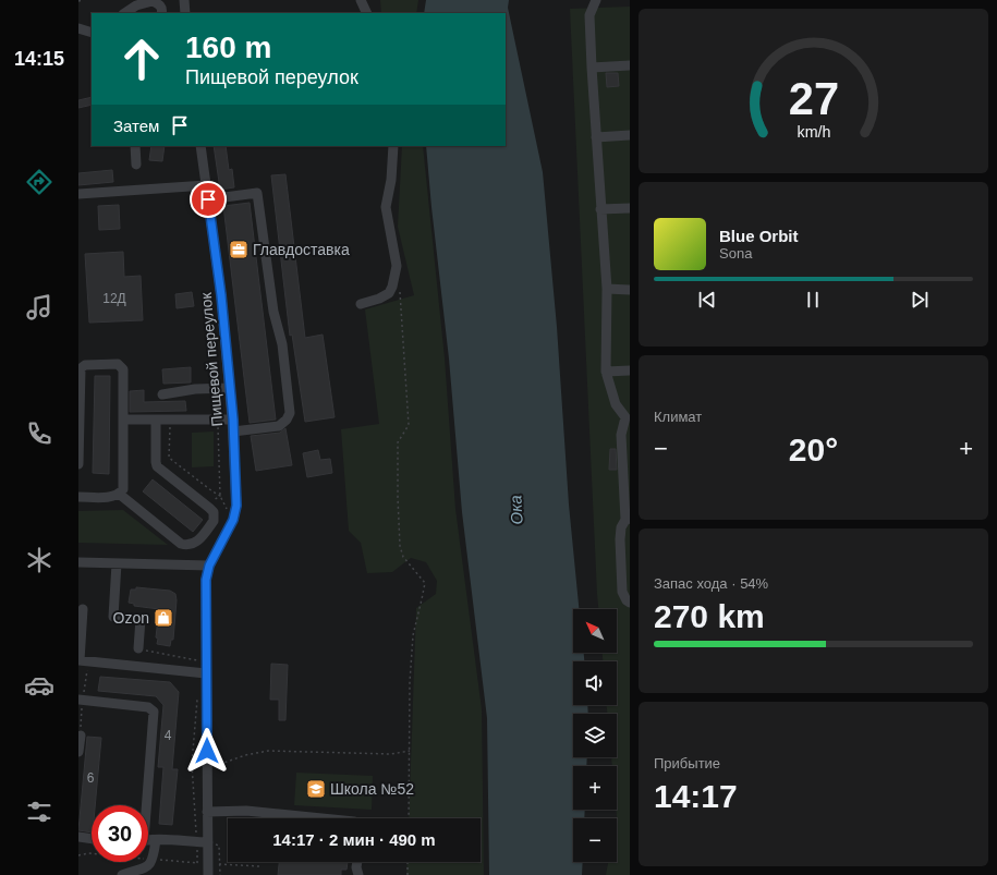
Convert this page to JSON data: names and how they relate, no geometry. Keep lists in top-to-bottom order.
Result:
{
  "streets": {
    "street": ["Пищевой переулок"]
  },
  "water": ["Ока"],
  "places": {
    "office": ["Главдоставка"],
    "shop": ["Ozon"],
    "school or university": ["Школа №52"]
  },
  "house_numbers": ["12Д", "4", "6"],
  "north": "top left",
  "page": {
    "tabs": "14:15",
    "turn": ["160 m", "Пищевой переулок"],
    "then": "Затем",
    "song": ["Blue Orbit", "Sona"],
    "tile": [
      "Климат",
      ["Запас хода · 54%", "270 km"],
      ["Прибытие", "14:17"]
    ],
    "heat": ["−", "20°", "+"],
    "map_buttons": ["+", "−"],
    "limit": "30",
    "trip": "14:17 · 2 мин · 490 m",
    "gauge": ["27", "km/h"]
  }
}
